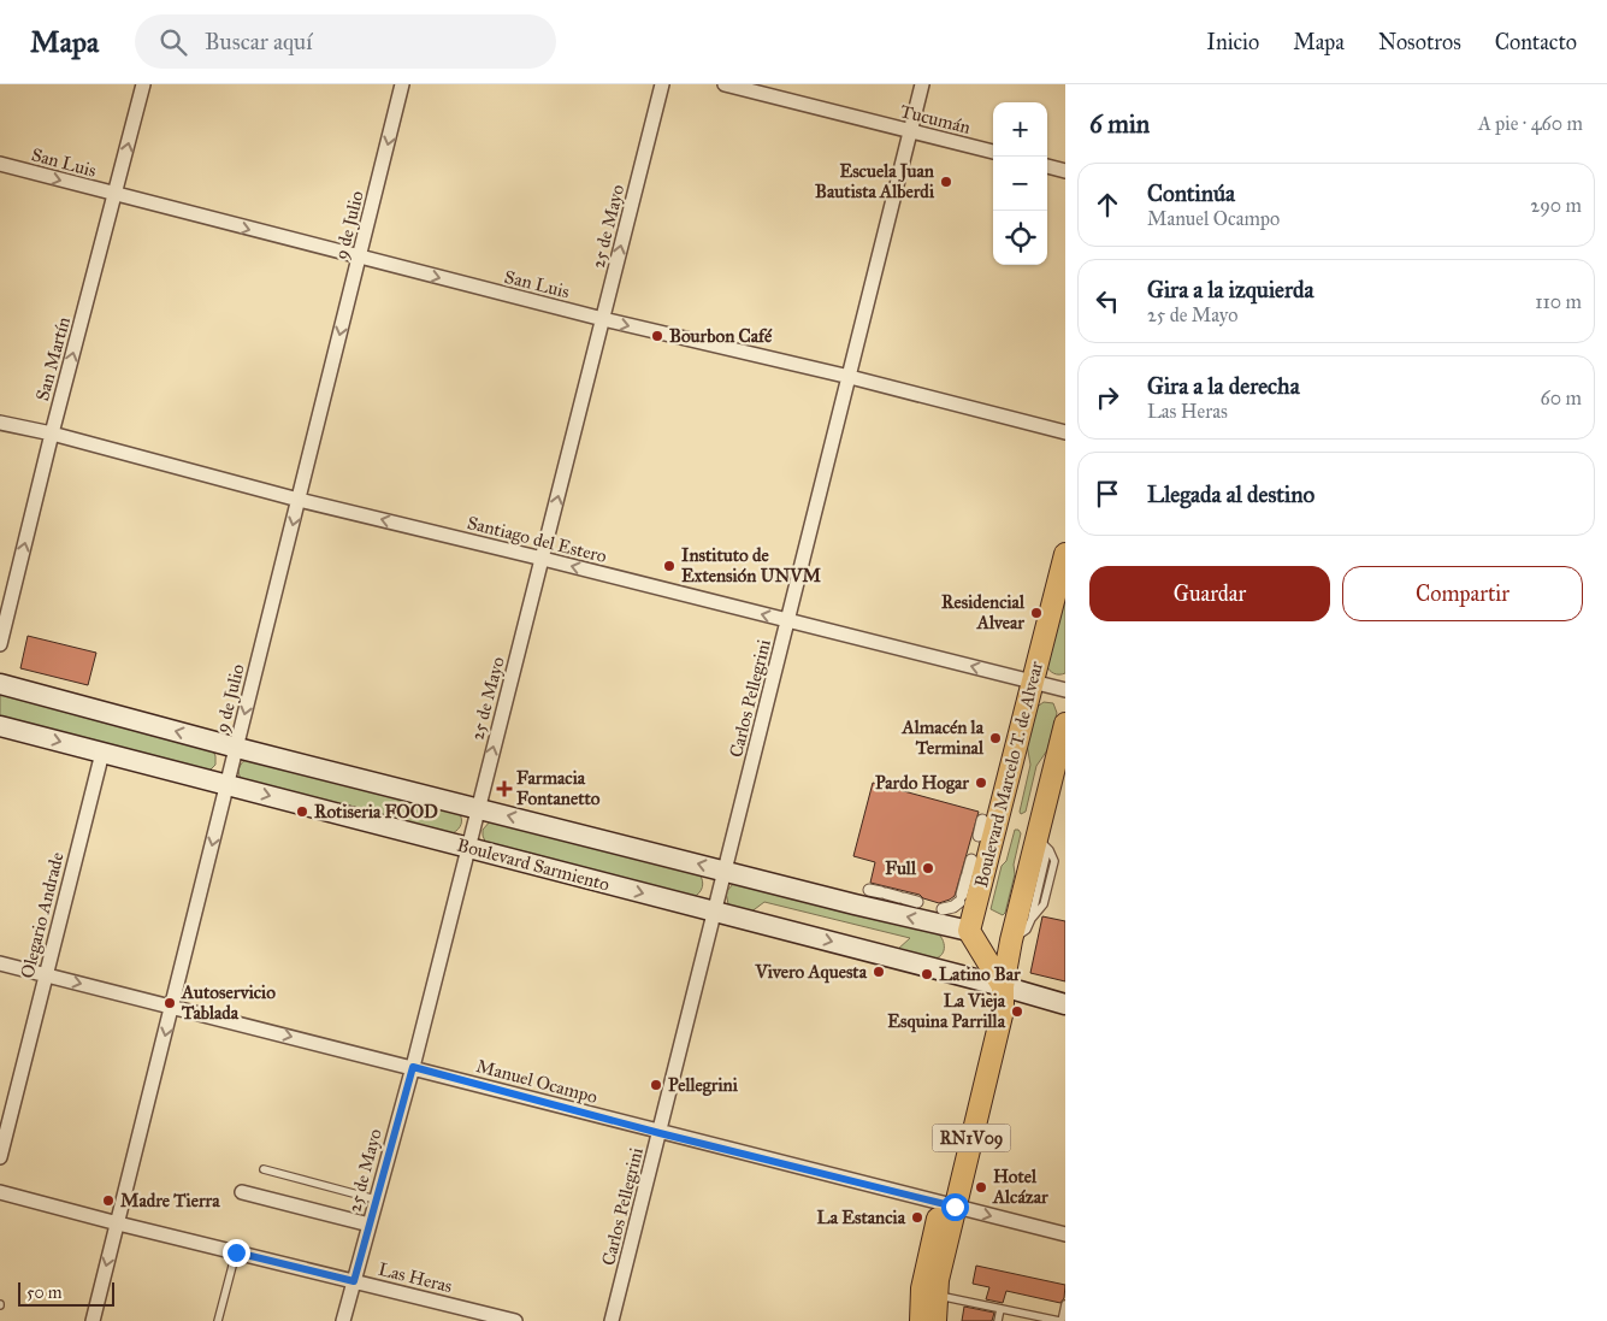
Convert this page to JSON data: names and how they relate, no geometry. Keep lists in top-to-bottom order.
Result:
{
  "streets": {
    "main road": ["Boulevard Marcelo T. de Alvear", "Boulevard Sarmiento", "RN1V09"],
    "street": [
      "Tucumán",
      "San Luis",
      "9 de Julio",
      "25 de Mayo",
      "San Martín",
      "Santiago del Estero",
      "Carlos Pellegrini",
      "Olegario Andrade",
      "Manuel Ocampo",
      "Las Heras"
    ]
  },
  "crossings": [
    ["Tucumán", "Carlos Pellegrini"],
    ["San Luis", "9 de Julio"],
    ["San Luis", "25 de Mayo"],
    ["San Luis", "San Martín"],
    ["San Luis", "Carlos Pellegrini"],
    ["9 de Julio", "Santiago del Estero"],
    ["9 de Julio", "Boulevard Sarmiento"],
    ["9 de Julio", "Manuel Ocampo"],
    ["9 de Julio", "Las Heras"],
    ["25 de Mayo", "Santiago del Estero"],
    ["25 de Mayo", "Boulevard Sarmiento"],
    ["25 de Mayo", "Manuel Ocampo"],
    ["25 de Mayo", "Las Heras"],
    ["San Martín", "Santiago del Estero"],
    ["Santiago del Estero", "Carlos Pellegrini"],
    ["Santiago del Estero", "Boulevard Marcelo T. de Alvear"],
    ["Carlos Pellegrini", "Boulevard Sarmiento"],
    ["Carlos Pellegrini", "Manuel Ocampo"],
    ["Boulevard Sarmiento", "Olegario Andrade"],
    ["Boulevard Sarmiento", "RN1V09"],
    ["Olegario Andrade", "Manuel Ocampo"],
    ["Manuel Ocampo", "RN1V09"]
  ],
  "one_way": [
    "San Luis",
    "9 de Julio",
    "25 de Mayo",
    "San Martín",
    "Santiago del Estero",
    "Manuel Ocampo"
  ],
  "places": {
    "other": [
      "Escuela Juan Bautista Alberdi",
      "Bourbon Café",
      "Instituto de Extensión UNVM",
      "Residencial Alvear",
      "Almacén la Terminal",
      "Pardo Hogar",
      "Rotiseria FOOD",
      "Full",
      "Vivero Aquesta",
      "Latino Bar",
      "Autoservicio Tablada",
      "La Vieja Esquina Parrilla",
      "Pellegrini",
      "Hotel Alcázar",
      "Madre Tierra",
      "La Estancia"
    ],
    "health": ["Farmacia Fontanetto"]
  },
  "scale_bar": "50 m",
  "page": {
    "header": "Mapa",
    "search": "Buscar aquí",
    "nav": [
      "Inicio",
      "Mapa",
      "Nosotros",
      "Contacto"
    ],
    "heading": ["6 min", "A pie · 460 m"],
    "map_buttons": ["+", "−"],
    "list": [
      ["Continúa", "Manuel Ocampo", "290 m"],
      ["Gira a la izquierda", "25 de Mayo", "110 m"],
      ["Gira a la derecha", "Las Heras", "60 m"],
      "Llegada al destino"
    ],
    "buttons": ["Guardar", "Compartir"],
    "scale": "50 m"
  }
}
